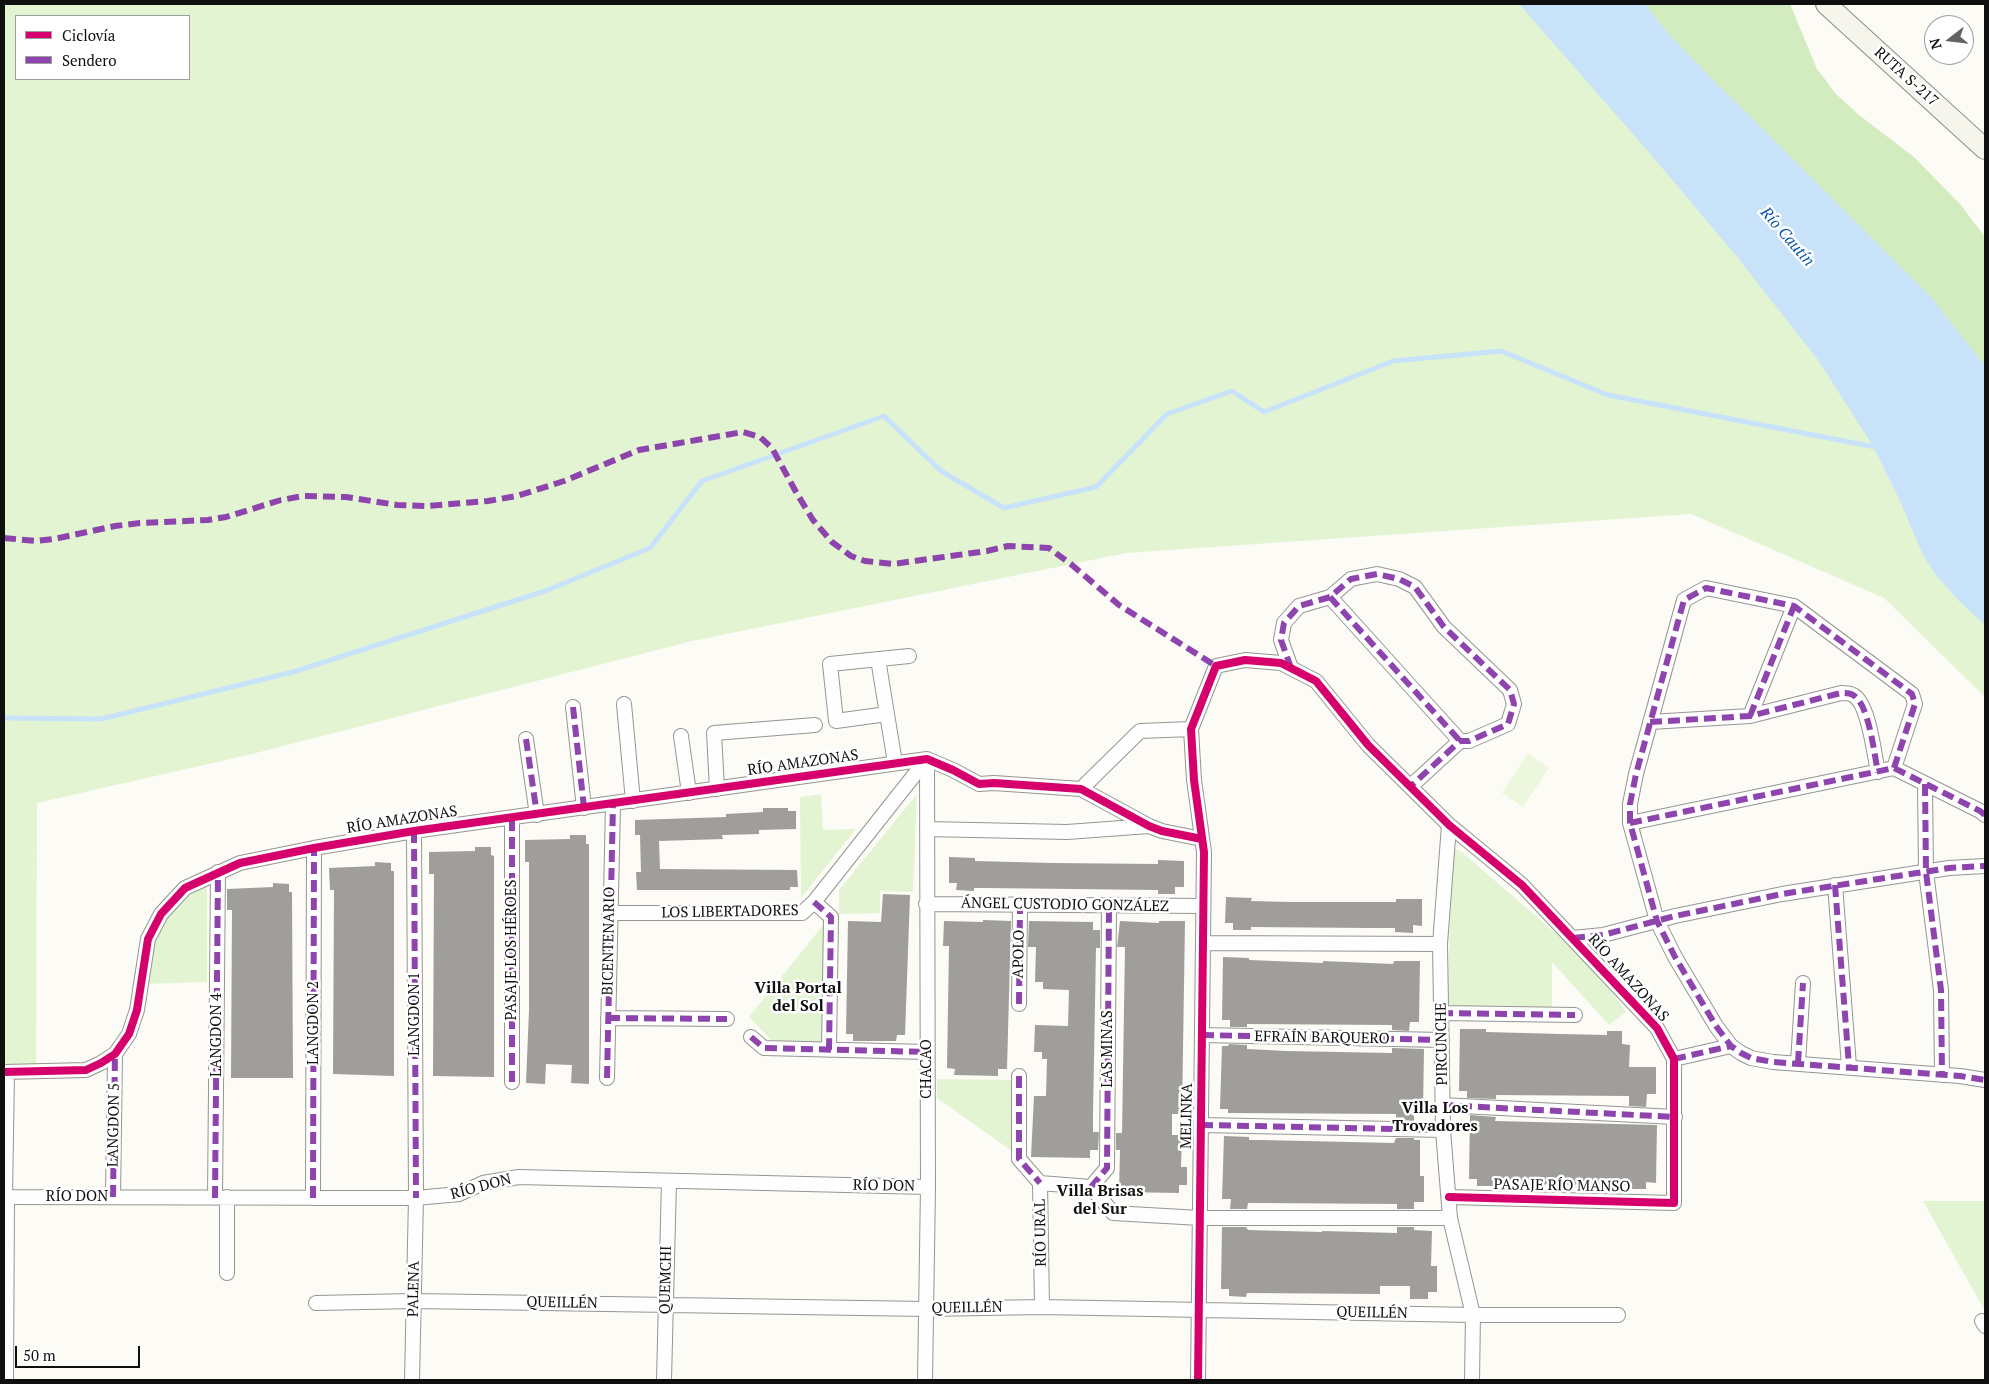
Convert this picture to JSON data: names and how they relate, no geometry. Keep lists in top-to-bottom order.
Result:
{
  "streets": {
    "main road": ["RUTA S-217"],
    "street": [
      "RÍO AMAZONAS",
      "ÁNGEL CUSTODIO GONZÁLEZ",
      "LOS LIBERTADORES",
      "BICENTENARIO",
      "PASAJE LOS HÉROES",
      "APOLO",
      "LANGDON 1",
      "LANGDON 2",
      "LANGDON 4",
      "EFRAÍN BARQUERO",
      "PIRCUNCHE",
      "LAS MINAS",
      "CHACAO",
      "MELINKA",
      "LANGDON 5",
      "RÍO DON",
      "PASAJE RÍO MANSO",
      "RÍO URAL",
      "QUEMCHI",
      "PALENA",
      "QUEILLÉN"
    ]
  },
  "crossings": [
    ["RÍO AMAZONAS", "LOS LIBERTADORES"],
    ["RÍO AMAZONAS", "BICENTENARIO"],
    ["RÍO AMAZONAS", "PASAJE LOS HÉROES"],
    ["RÍO AMAZONAS", "LANGDON 1"],
    ["RÍO AMAZONAS", "LANGDON 2"],
    ["RÍO AMAZONAS", "LANGDON 4"],
    ["RÍO AMAZONAS", "PIRCUNCHE"],
    ["RÍO AMAZONAS", "CHACAO"],
    ["RÍO AMAZONAS", "MELINKA"],
    ["RÍO AMAZONAS", "LANGDON 5"],
    ["RÍO AMAZONAS", "PASAJE RÍO MANSO"],
    ["ÁNGEL CUSTODIO GONZÁLEZ", "APOLO"],
    ["ÁNGEL CUSTODIO GONZÁLEZ", "LAS MINAS"],
    ["ÁNGEL CUSTODIO GONZÁLEZ", "CHACAO"],
    ["ÁNGEL CUSTODIO GONZÁLEZ", "MELINKA"],
    ["LOS LIBERTADORES", "BICENTENARIO"],
    ["LOS LIBERTADORES", "CHACAO"],
    ["LANGDON 1", "RÍO DON"],
    ["LANGDON 1", "PALENA"],
    ["LANGDON 2", "RÍO DON"],
    ["LANGDON 4", "RÍO DON"],
    ["EFRAÍN BARQUERO", "PIRCUNCHE"],
    ["EFRAÍN BARQUERO", "MELINKA"],
    ["PIRCUNCHE", "PASAJE RÍO MANSO"],
    ["PIRCUNCHE", "QUEILLÉN"],
    ["CHACAO", "RÍO DON"],
    ["CHACAO", "QUEILLÉN"],
    ["MELINKA", "QUEILLÉN"],
    ["LANGDON 5", "RÍO DON"],
    ["RÍO DON", "QUEMCHI"],
    ["RÍO DON", "PALENA"],
    ["RÍO URAL", "QUEILLÉN"],
    ["QUEMCHI", "QUEILLÉN"],
    ["PALENA", "QUEILLÉN"]
  ],
  "districts": ["Villa Portal del Sol", "Villa Los Trovadores", "Villa Brisas del Sur"],
  "water": ["Río Cautín"],
  "legend": ["Ciclovía", "Sendero"],
  "scale_bar": "50 m",
  "north": "left"
}
